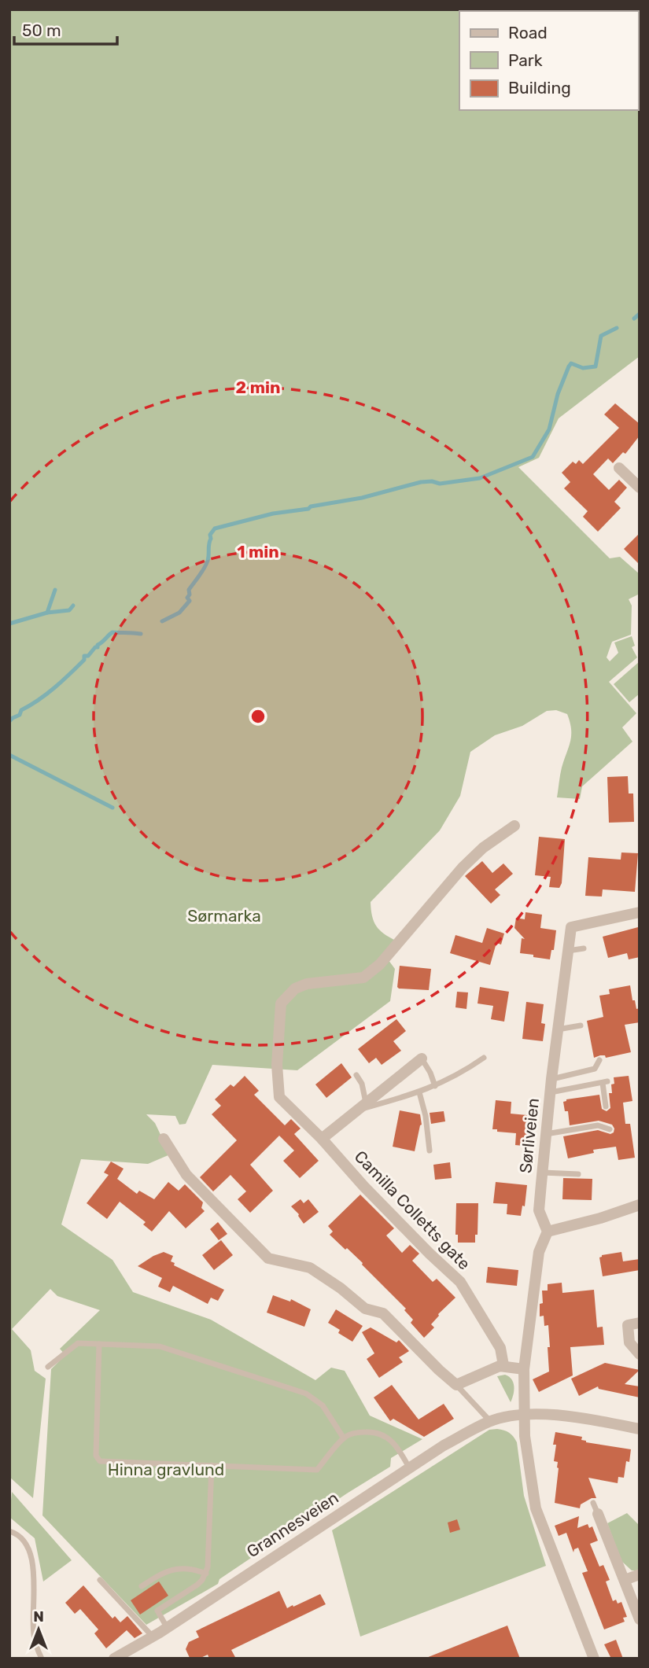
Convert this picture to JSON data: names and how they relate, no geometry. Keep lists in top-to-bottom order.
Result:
{
  "streets": {
    "street": ["Sørliveien", "Camilla Colletts gate", "Grannesveien"]
  },
  "parks": ["Sørmarka", "Hinna gravlund"],
  "legend": ["Road", "Park", "Building"],
  "scale_bar": "50 m",
  "north": "top",
  "rings": ["2 min", "1 min"]
}
